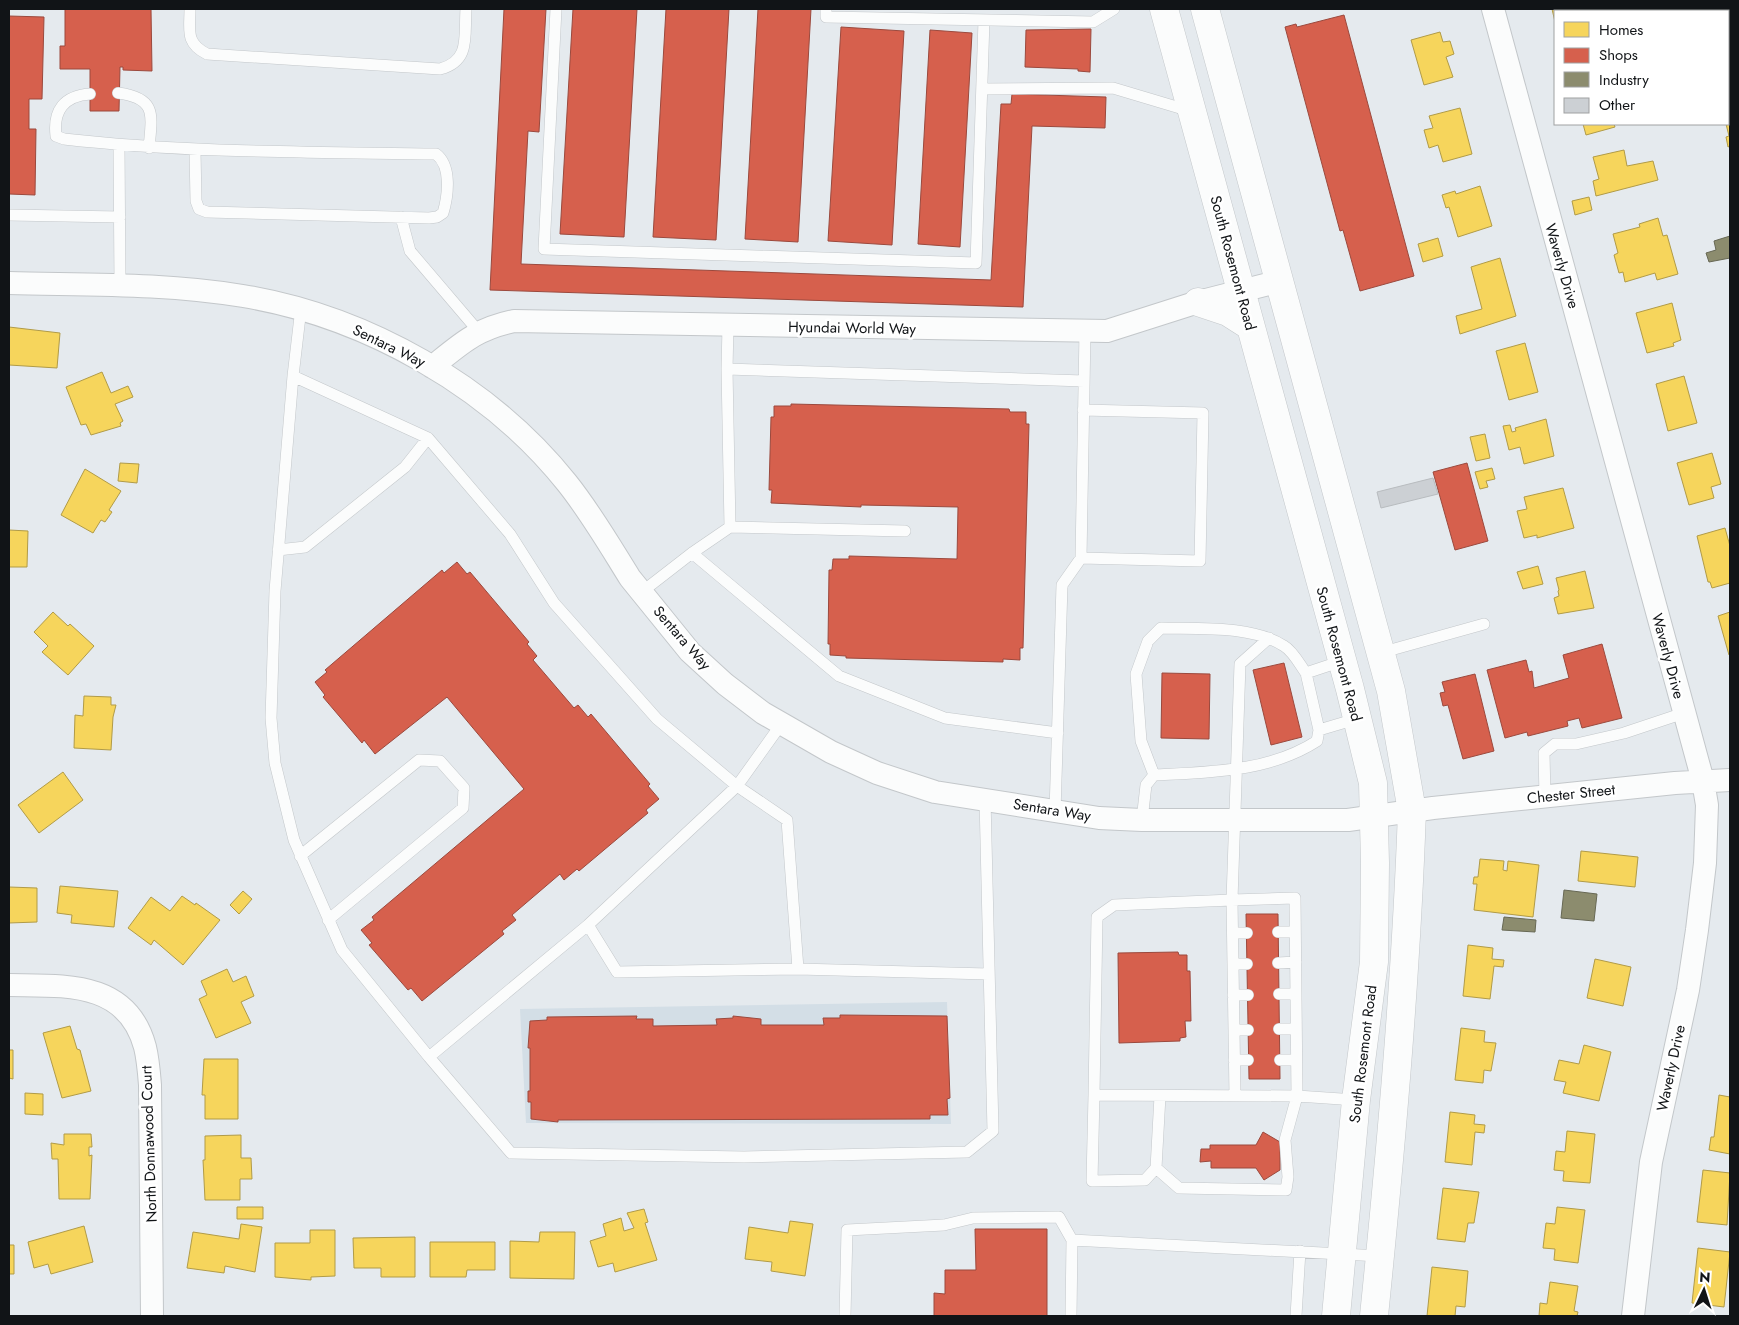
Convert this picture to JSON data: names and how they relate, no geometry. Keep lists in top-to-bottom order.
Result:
{
  "streets": {
    "main road": ["South Rosemont Road"],
    "street": [
      "Waverly Drive",
      "Hyundai World Way",
      "Sentara Way",
      "Chester Street",
      "North Donnawood Court"
    ]
  },
  "crossings": [
    ["South Rosemont Road", "Hyundai World Way"],
    ["South Rosemont Road", "Sentara Way"],
    ["Waverly Drive", "Chester Street"],
    ["Hyundai World Way", "Sentara Way"],
    ["Sentara Way", "Chester Street"]
  ],
  "legend": [
    "Homes",
    "Shops",
    "Industry",
    "Other"
  ],
  "north": "top"
}
